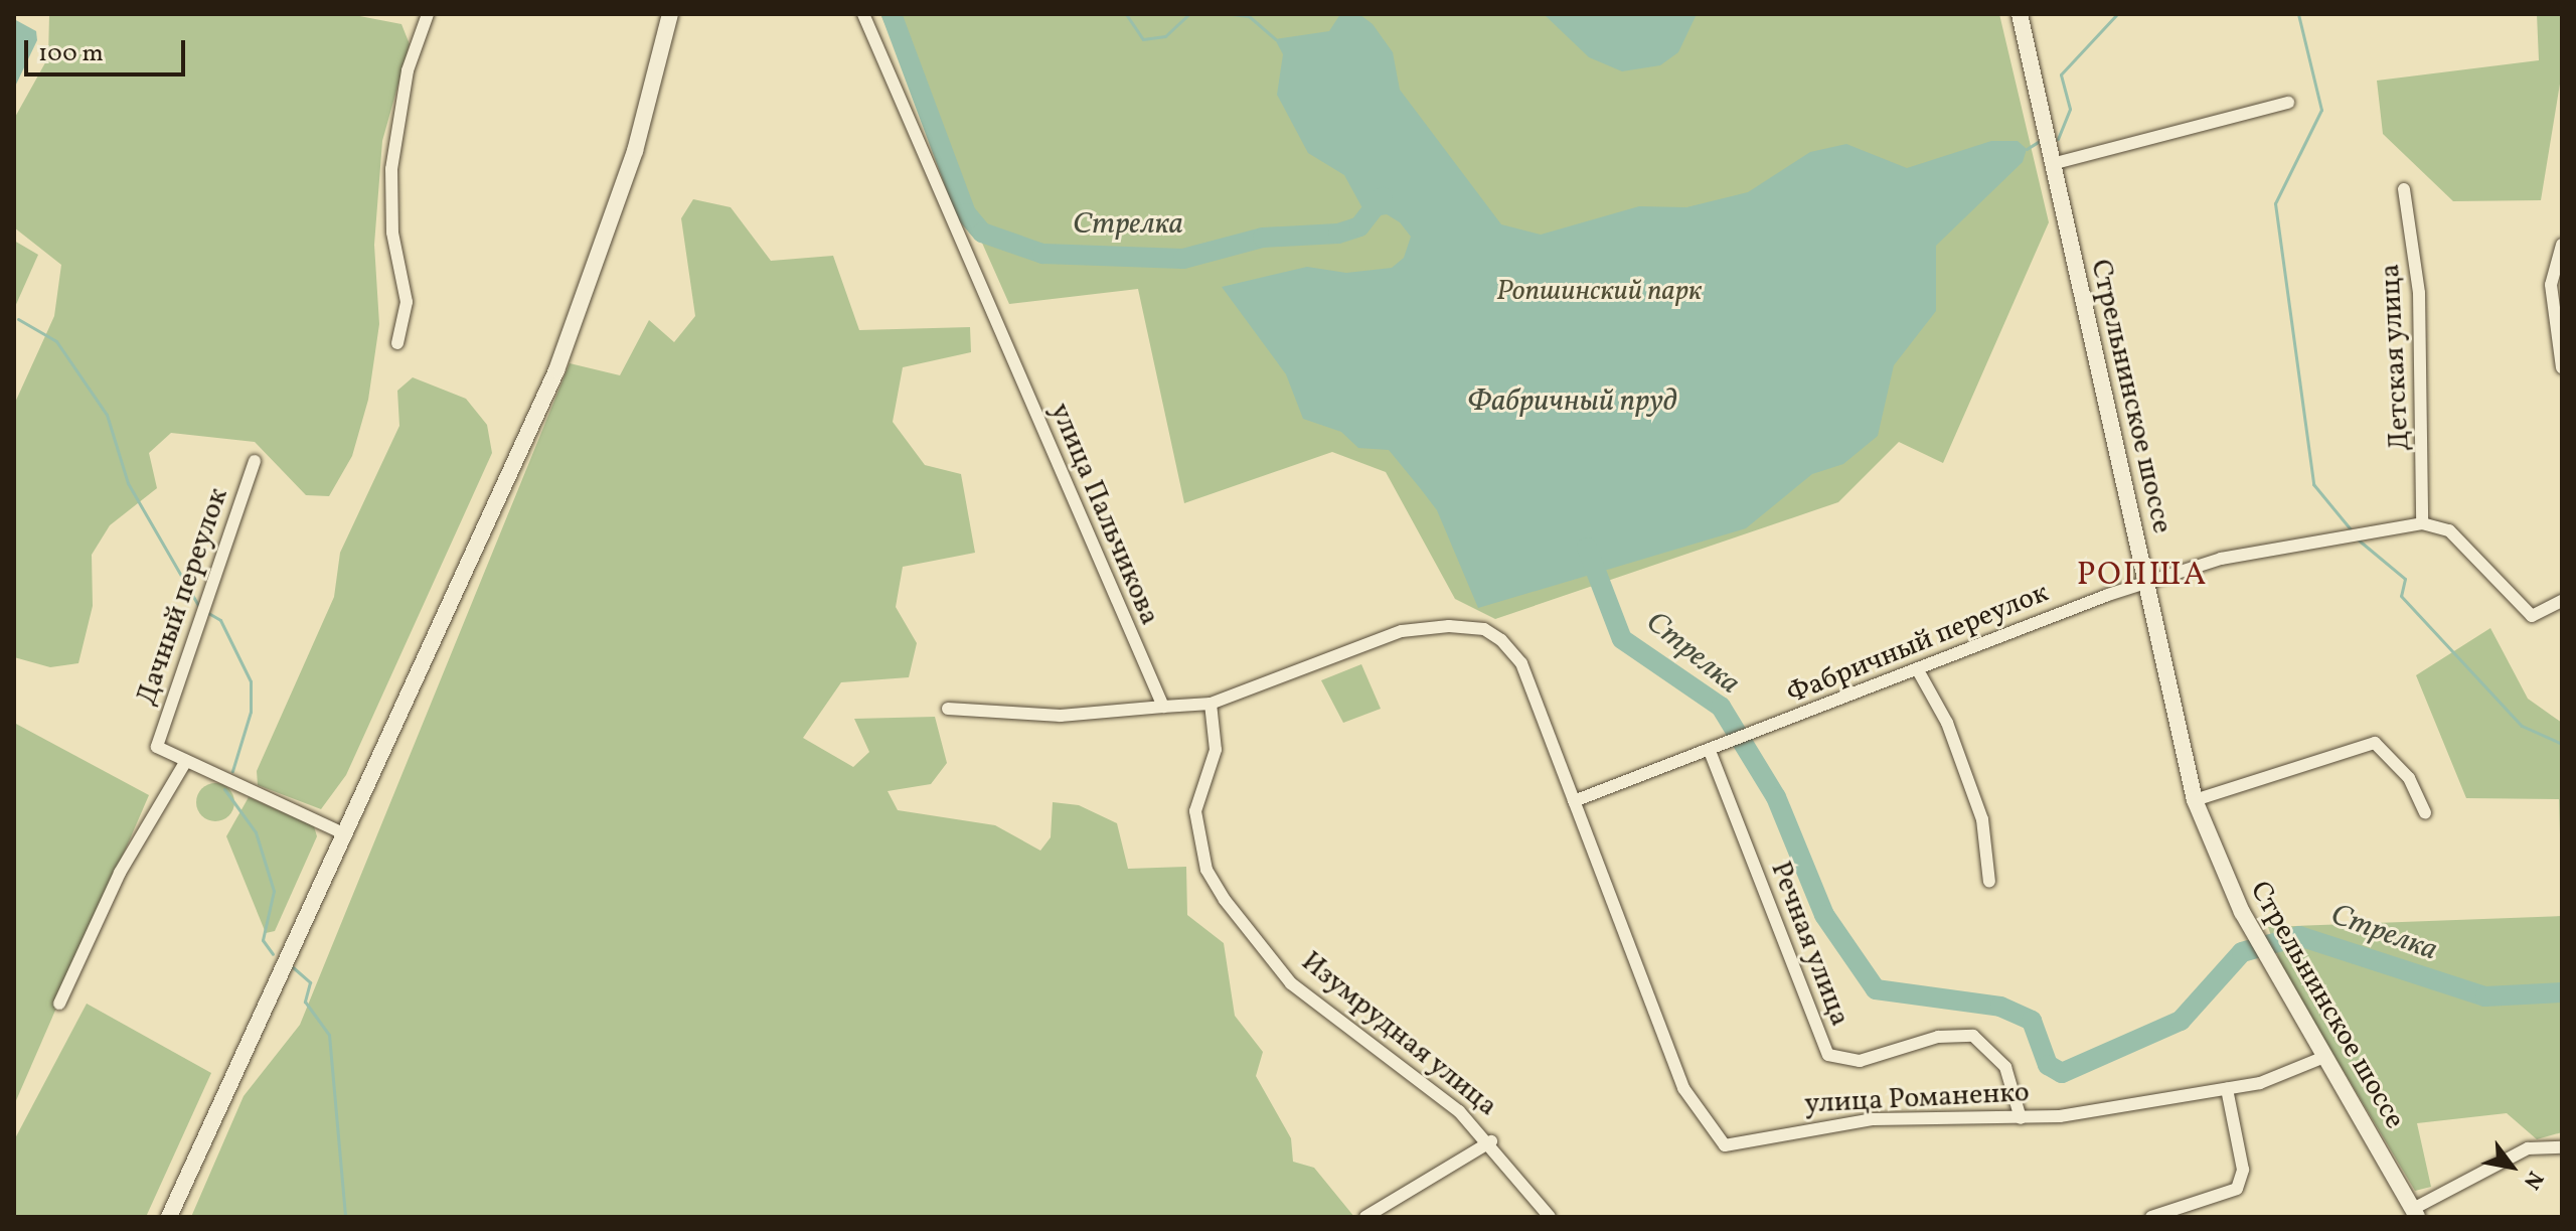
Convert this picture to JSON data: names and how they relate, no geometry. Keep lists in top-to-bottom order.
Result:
{
  "streets": {
    "main road": ["Стрельнинское шоссе"],
    "street": [
      "Детская улица",
      "улица Пальчикова",
      "Дачный переулок",
      "Фабричный переулок",
      "Речная улица",
      "Изумрудная улица",
      "улица Романенко"
    ]
  },
  "crossings": [
    ["Детская улица", "Фабричный переулок"],
    ["Стрельнинское шоссе", "Фабричный переулок"],
    ["Стрельнинское шоссе", "улица Романенко"],
    ["Фабричный переулок", "Речная улица"],
    ["Фабричный переулок", "улица Романенко"],
    ["Речная улица", "улица Романенко"],
    ["Изумрудная улица", "улица Романенко"]
  ],
  "districts": ["РОПША"],
  "water": ["Стрелка", "Фабричный пруд"],
  "parks": ["Ропшинский парк"],
  "scale_bar": "100 m",
  "north": "bottom right"
}
